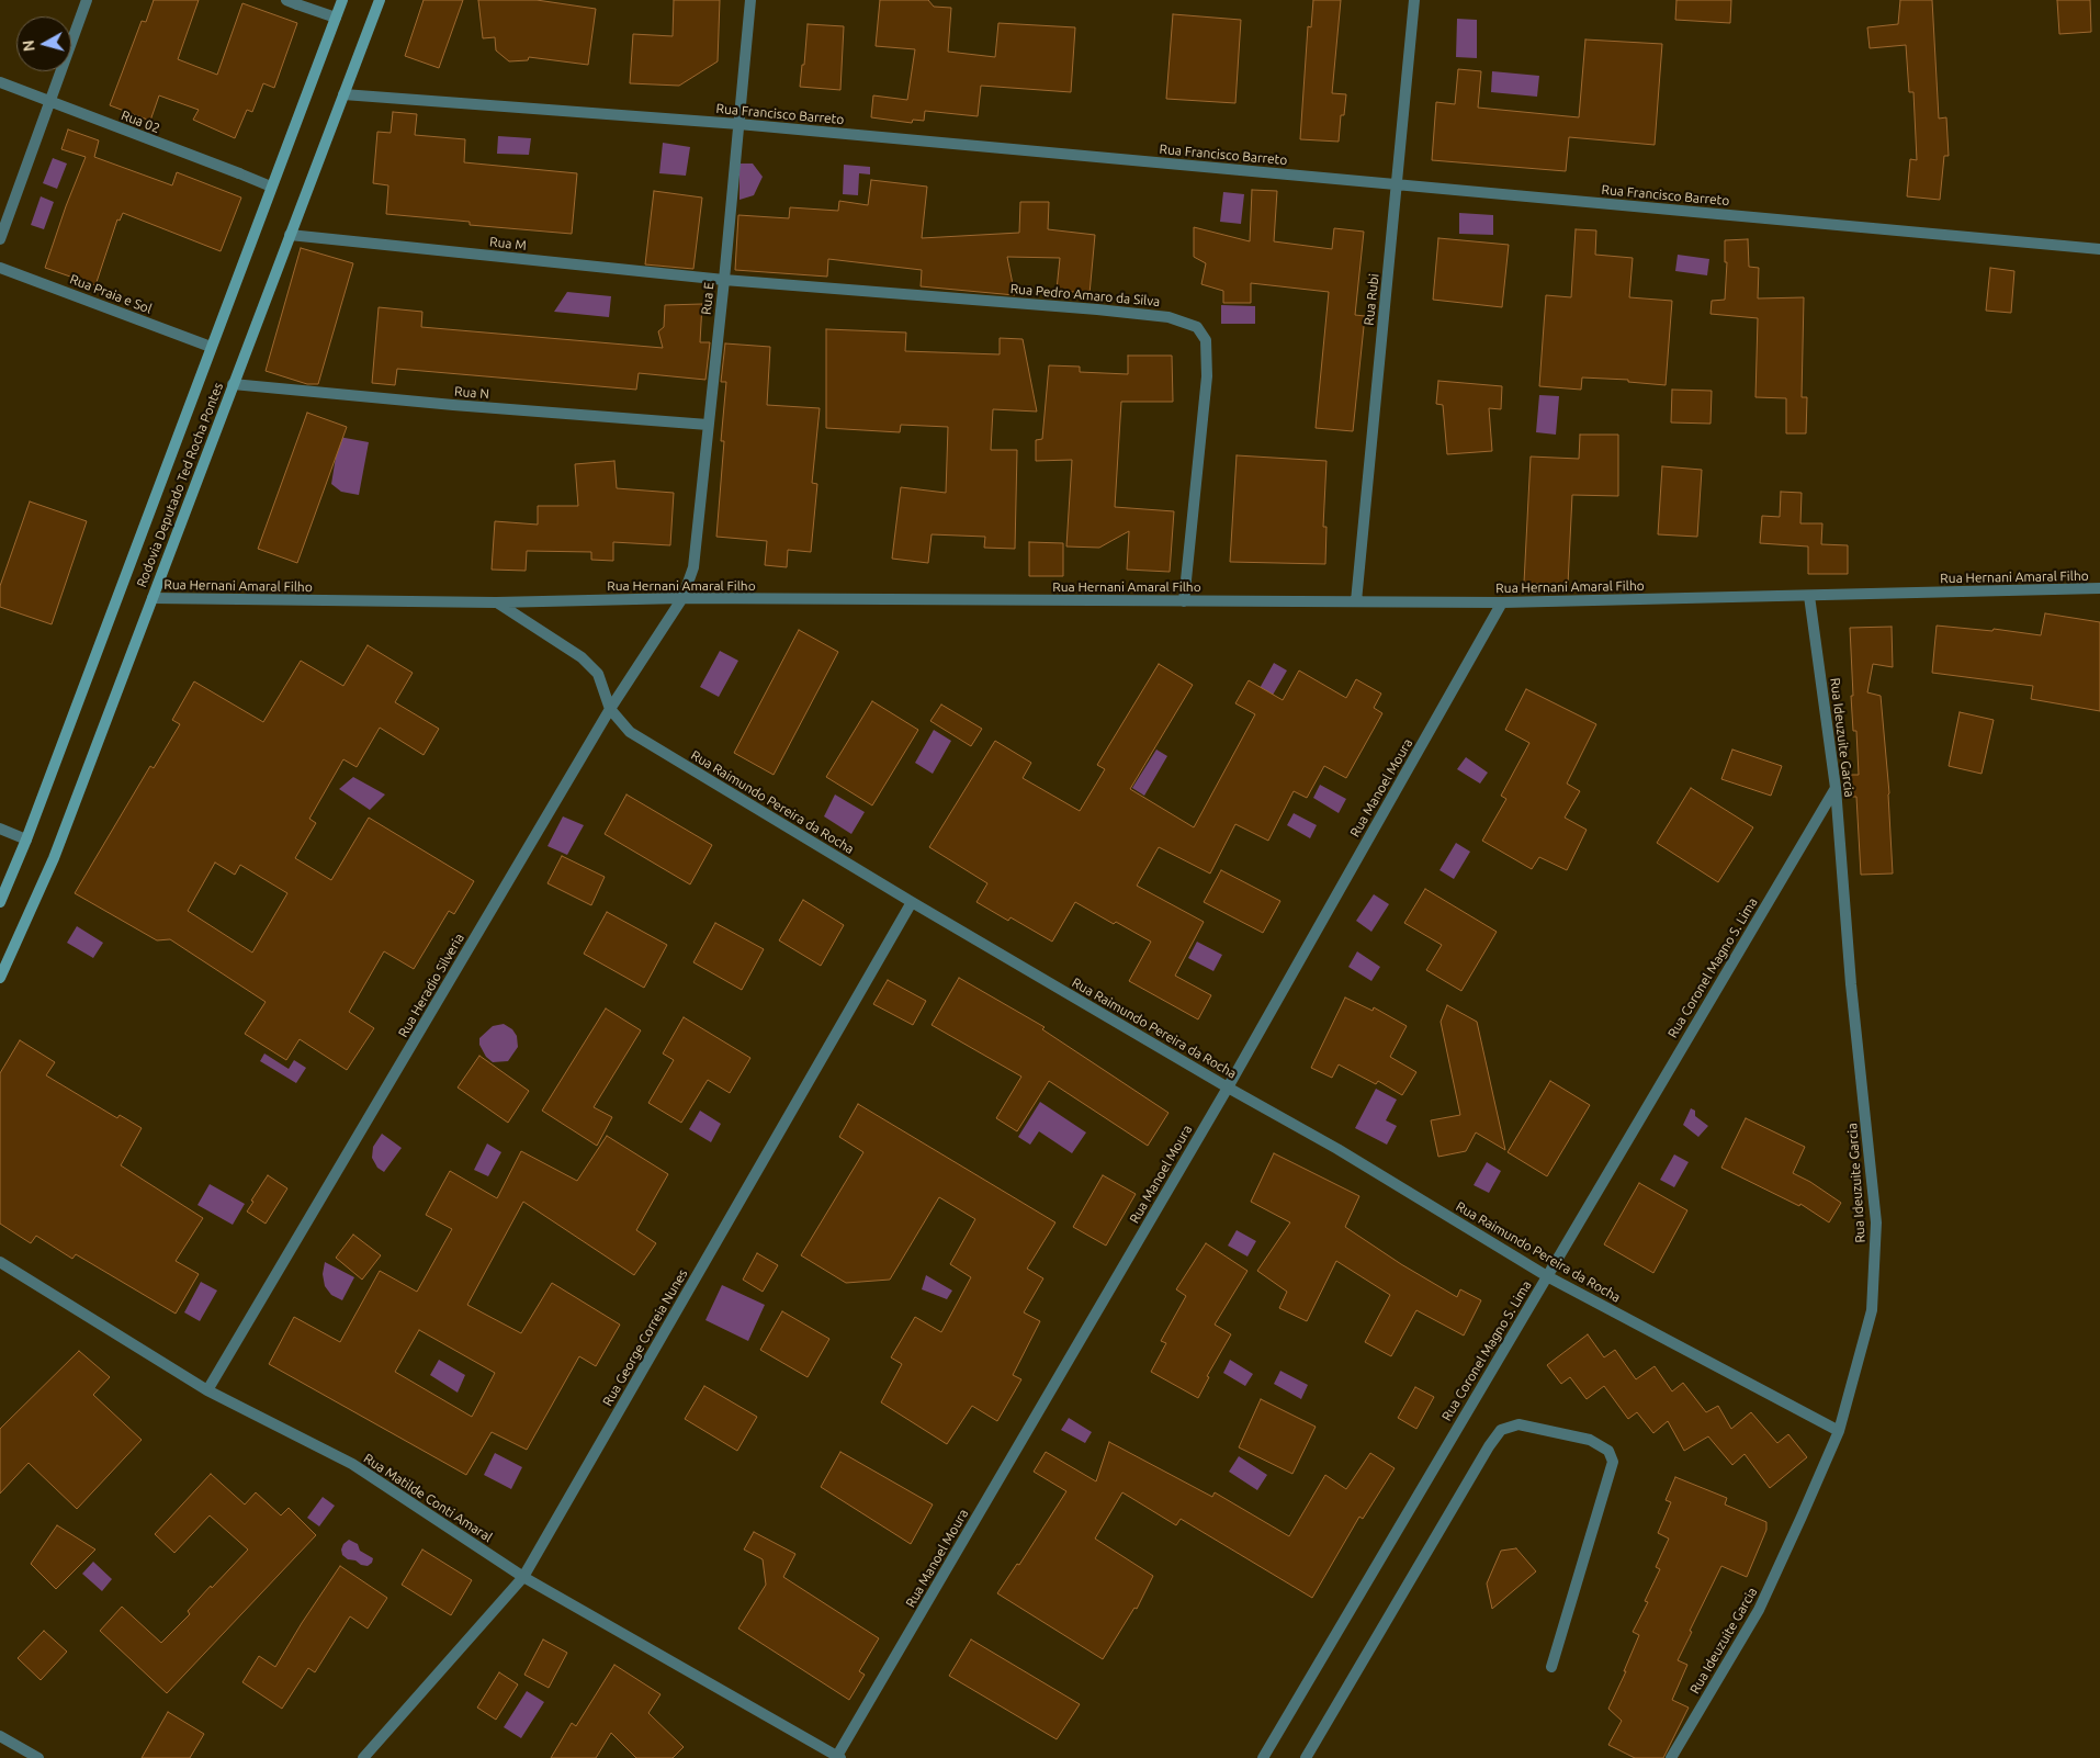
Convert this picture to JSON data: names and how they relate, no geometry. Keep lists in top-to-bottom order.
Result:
{
  "streets": {
    "main road": ["Rodovia Deputado Ted Rocha Pontes"],
    "street": [
      "Rua Francisco Barreto",
      "Rua 02",
      "Rua M",
      "Rua Praia e Sol",
      "Rua Pedro Amaro da Silva",
      "Rua E",
      "Rua Rubi",
      "Rua N",
      "Rua Hernani Amaral Filho",
      "Rua Ideuzuite Garcia",
      "Rua Manoel Moura",
      "Rua Raimundo Pereira da Rocha",
      "Rua Coronel Magno S. Lima",
      "Rua Heradio Silveria",
      "Rua George Correia Nunes",
      "Rua Matilde Conti Amaral"
    ]
  },
  "crossings": [
    ["Rua Francisco Barreto", "Rua E"],
    ["Rua Francisco Barreto", "Rua Rubi"],
    ["Rua Francisco Barreto", "Rodovia Deputado Ted Rocha Pontes"],
    ["Rua 02", "Rodovia Deputado Ted Rocha Pontes"],
    ["Rua M", "Rua Pedro Amaro da Silva"],
    ["Rua M", "Rua E"],
    ["Rua M", "Rodovia Deputado Ted Rocha Pontes"],
    ["Rua Praia e Sol", "Rodovia Deputado Ted Rocha Pontes"],
    ["Rua Pedro Amaro da Silva", "Rua E"],
    ["Rua Pedro Amaro da Silva", "Rua Hernani Amaral Filho"],
    ["Rua E", "Rua N"],
    ["Rua E", "Rua Hernani Amaral Filho"],
    ["Rua E", "Rua Heradio Silveria"],
    ["Rua Rubi", "Rua Hernani Amaral Filho"],
    ["Rua N", "Rodovia Deputado Ted Rocha Pontes"],
    ["Rodovia Deputado Ted Rocha Pontes", "Rua Hernani Amaral Filho"],
    ["Rua Hernani Amaral Filho", "Rua Ideuzuite Garcia"],
    ["Rua Hernani Amaral Filho", "Rua Manoel Moura"],
    ["Rua Hernani Amaral Filho", "Rua Raimundo Pereira da Rocha"],
    ["Rua Hernani Amaral Filho", "Rua Heradio Silveria"],
    ["Rua Ideuzuite Garcia", "Rua Raimundo Pereira da Rocha"],
    ["Rua Ideuzuite Garcia", "Rua Coronel Magno S. Lima"],
    ["Rua Manoel Moura", "Rua Raimundo Pereira da Rocha"],
    ["Rua Manoel Moura", "Rua Matilde Conti Amaral"],
    ["Rua Raimundo Pereira da Rocha", "Rua Coronel Magno S. Lima"],
    ["Rua Raimundo Pereira da Rocha", "Rua Heradio Silveria"],
    ["Rua Raimundo Pereira da Rocha", "Rua George Correia Nunes"],
    ["Rua Heradio Silveria", "Rua Matilde Conti Amaral"],
    ["Rua George Correia Nunes", "Rua Matilde Conti Amaral"]
  ],
  "north": "left"
}
